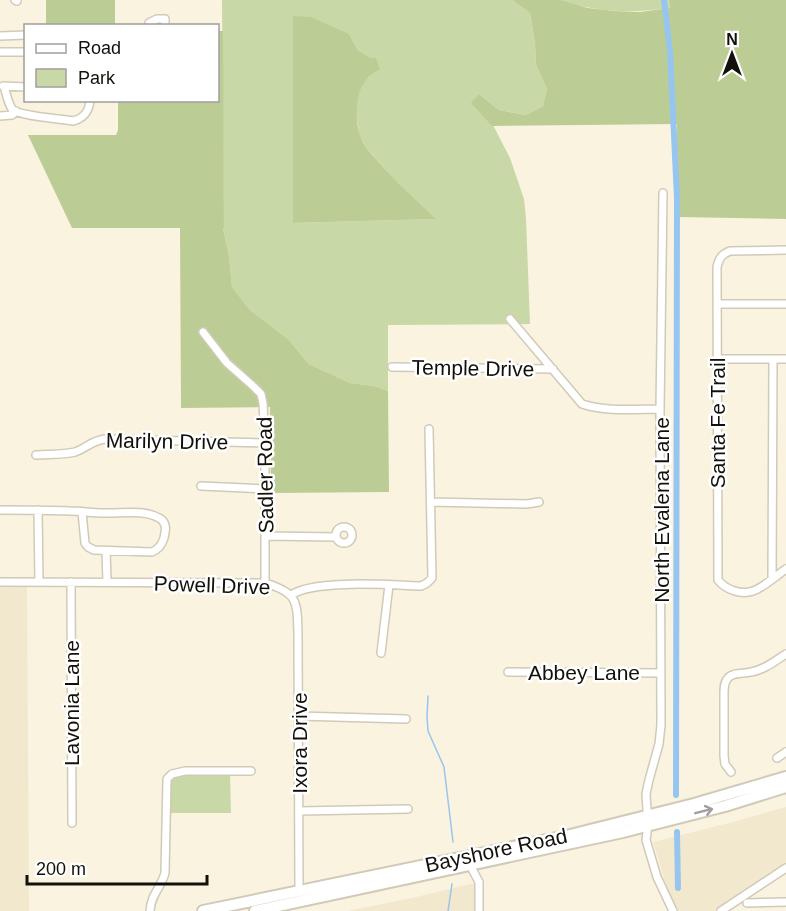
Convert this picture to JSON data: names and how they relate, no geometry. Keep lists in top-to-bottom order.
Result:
{
  "streets": {
    "main road": ["Bayshore Road"],
    "street": [
      "Temple Drive",
      "Santa Fe Trail",
      "Marilyn Drive",
      "Sadler Road",
      "North Evalena Lane",
      "Powell Drive",
      "Abbey Lane",
      "Lavonia Lane",
      "Ixora Drive"
    ]
  },
  "crossings": [
    ["Marilyn Drive", "Sadler Road"],
    ["Sadler Road", "Powell Drive"],
    ["North Evalena Lane", "Abbey Lane"],
    ["North Evalena Lane", "Bayshore Road"],
    ["Powell Drive", "Lavonia Lane"],
    ["Powell Drive", "Ixora Drive"],
    ["Ixora Drive", "Bayshore Road"]
  ],
  "legend": ["Road", "Park"],
  "scale_bar": "200 m",
  "north": "top"
}
